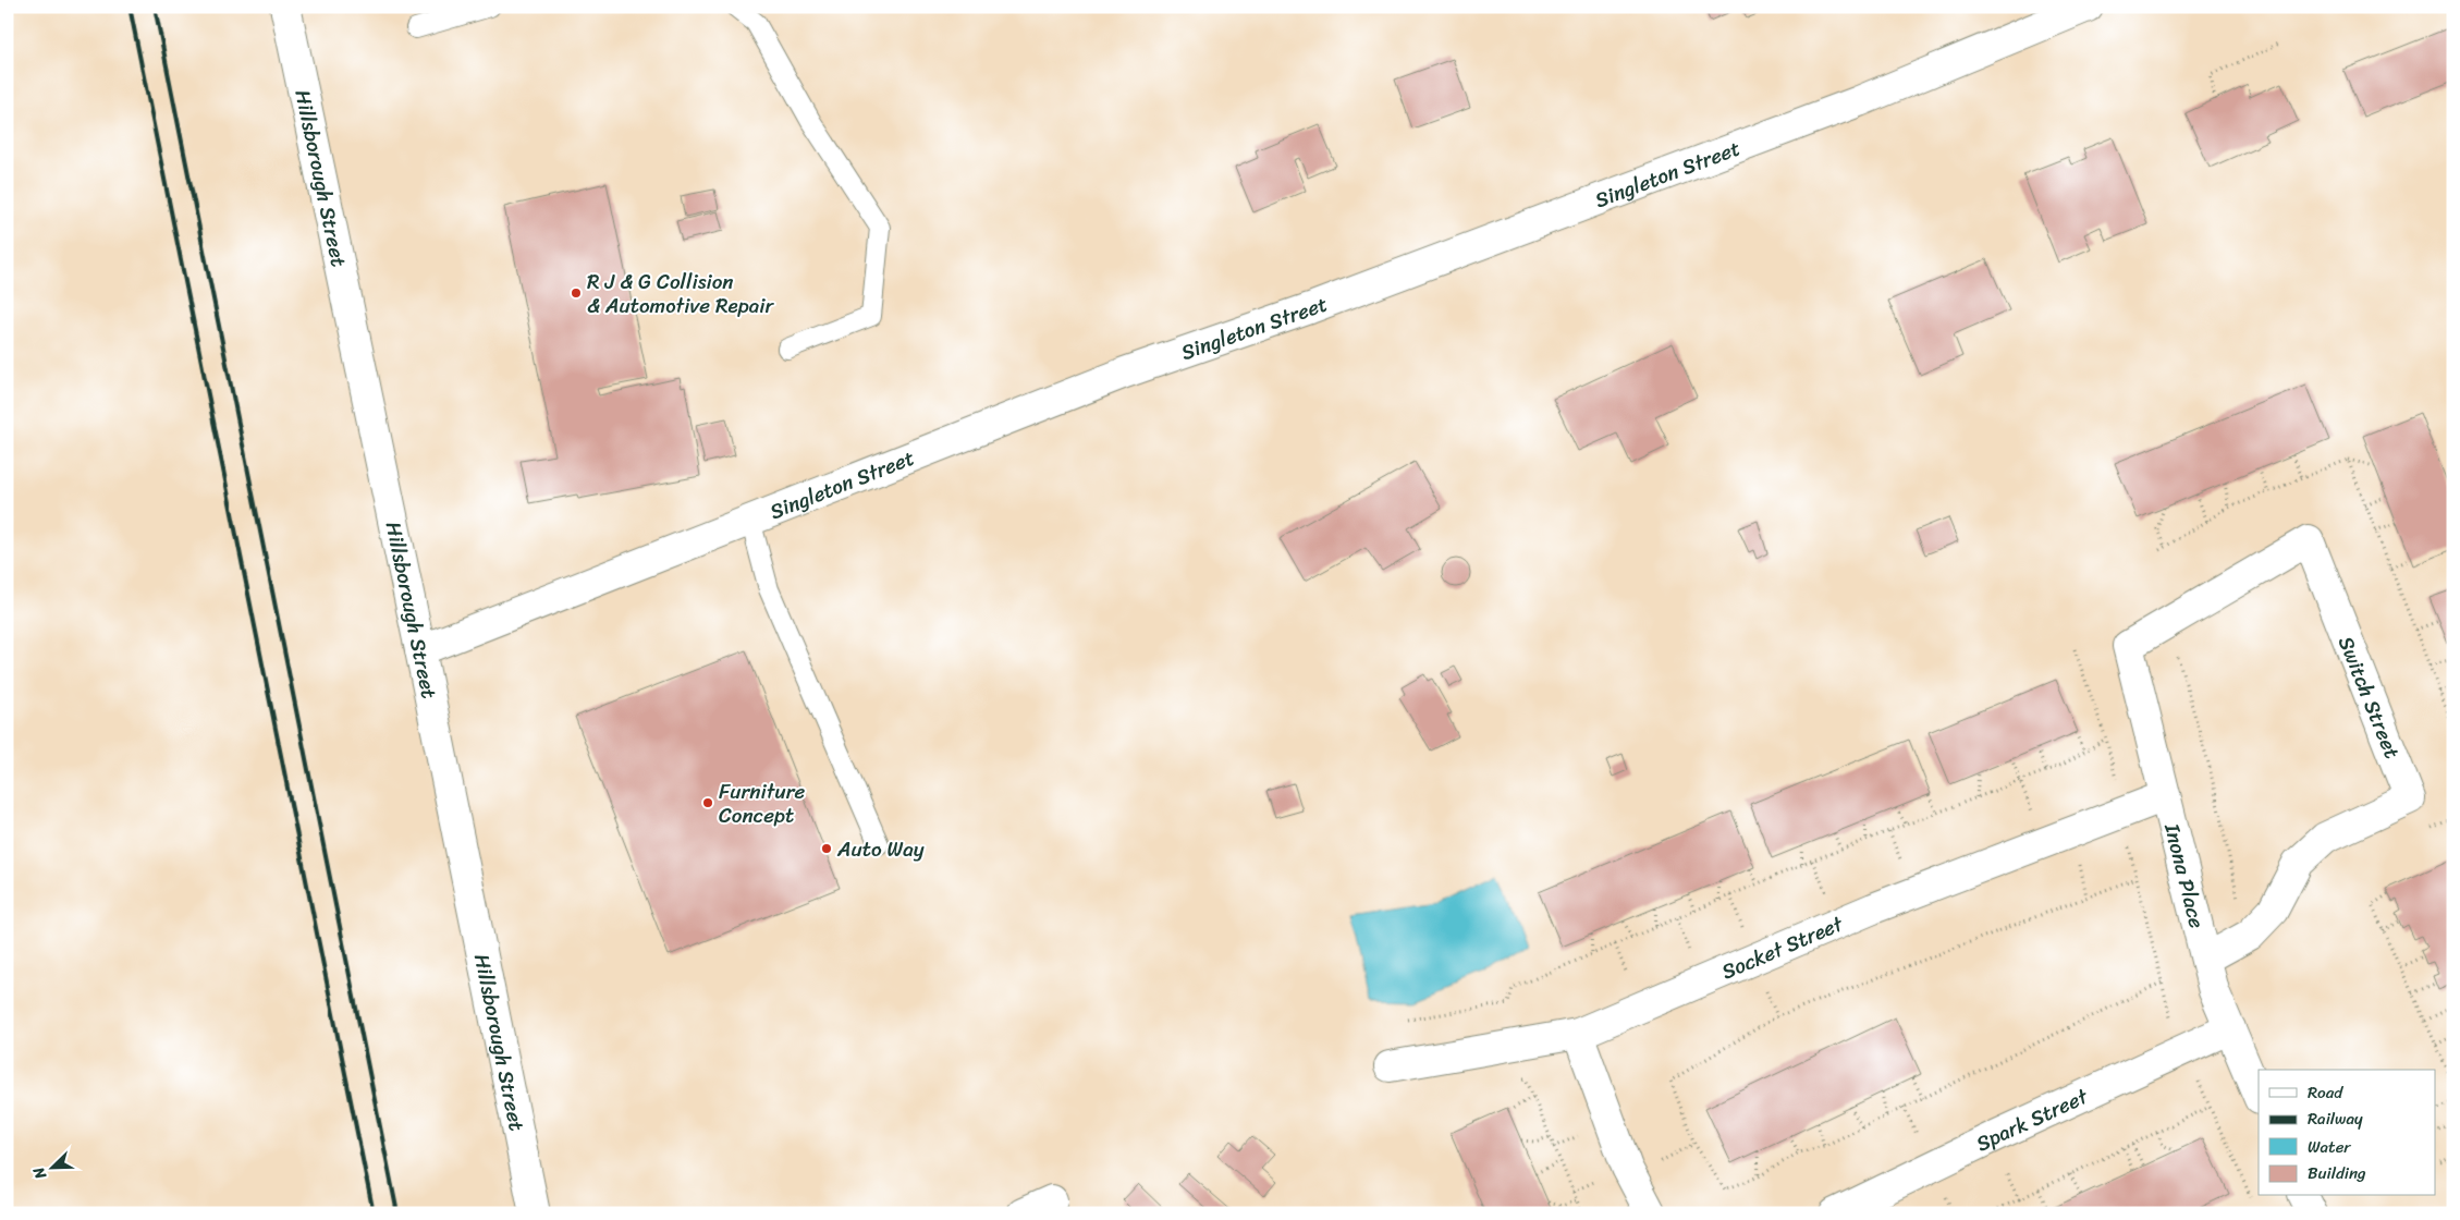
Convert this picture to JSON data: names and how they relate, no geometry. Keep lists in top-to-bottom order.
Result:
{
  "streets": {
    "street": [
      "Singleton Street",
      "Hillsborough Street",
      "Switch Street",
      "Inona Place",
      "Socket Street",
      "Spark Street"
    ]
  },
  "crossings": [
    ["Singleton Street", "Hillsborough Street"],
    ["Switch Street", "Inona Place"],
    ["Inona Place", "Socket Street"],
    ["Inona Place", "Spark Street"]
  ],
  "places": ["R J & G Collision & Automotive Repair", "Furniture Concept", "Auto Way"],
  "legend": [
    "Road",
    "Railway",
    "Water",
    "Building"
  ],
  "north": "bottom left"
}
